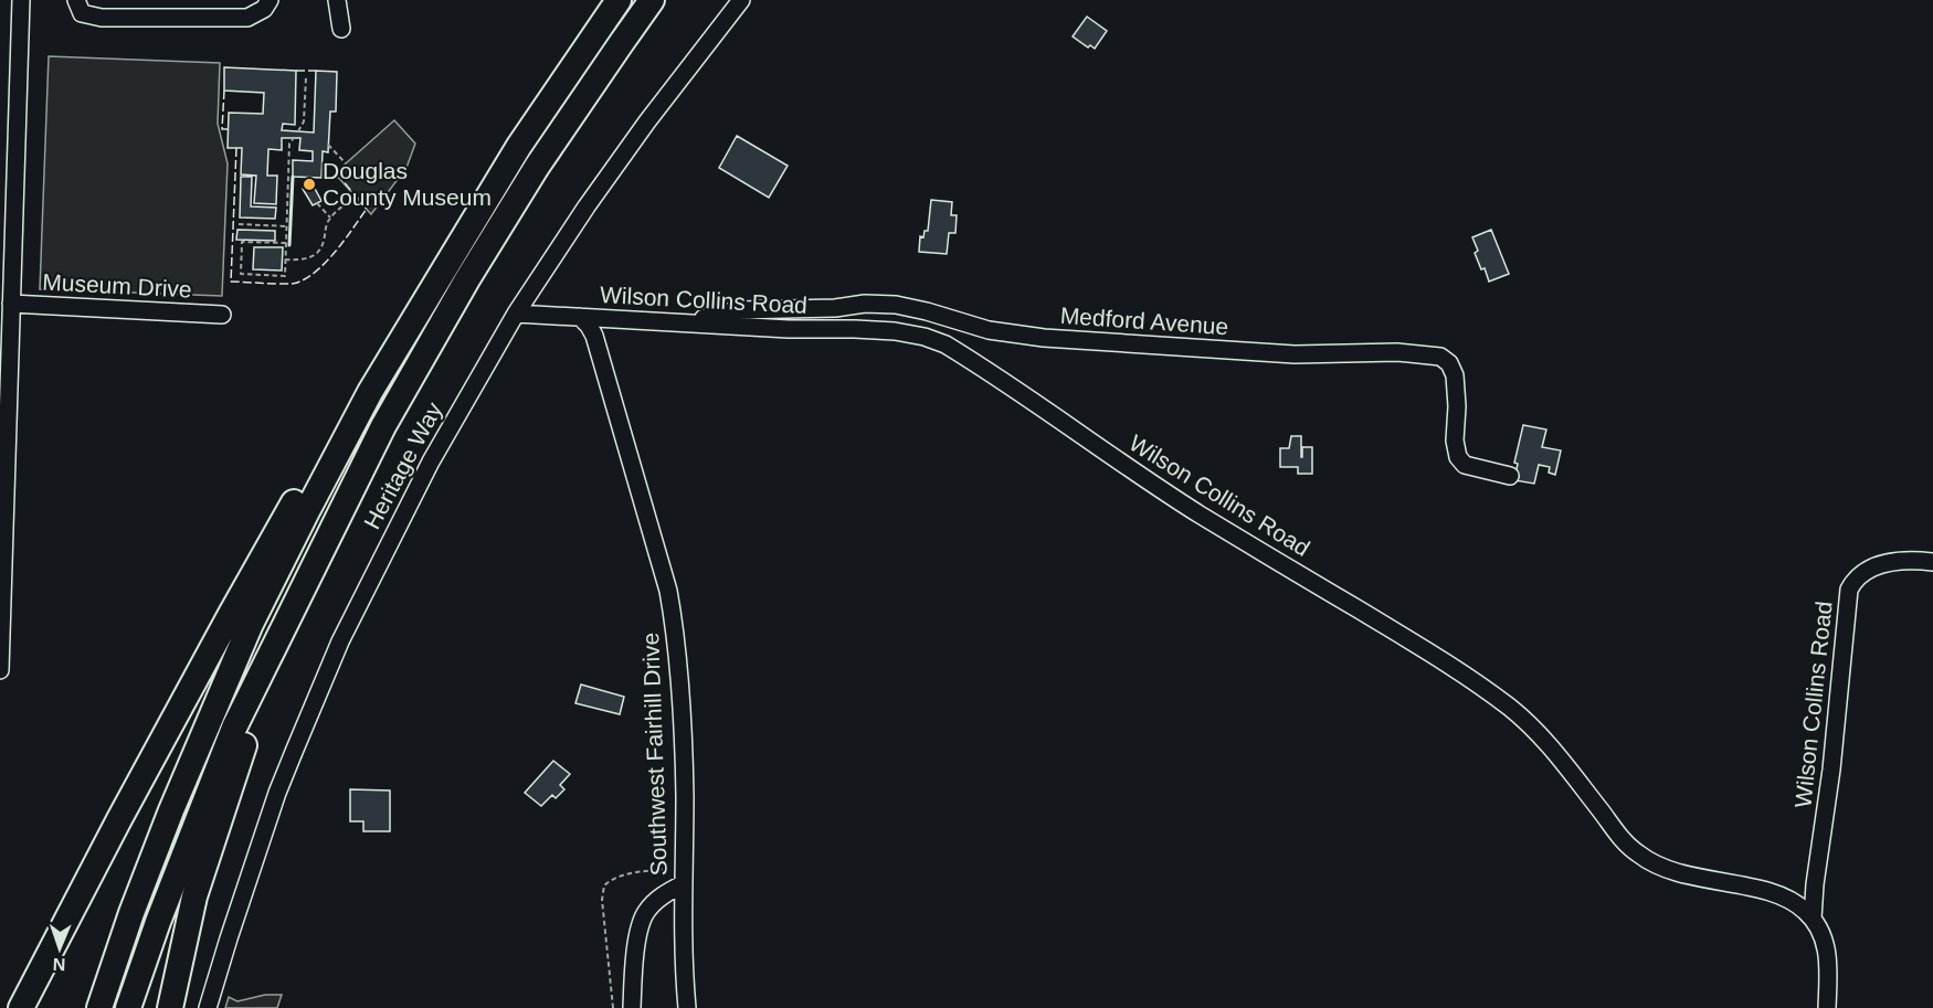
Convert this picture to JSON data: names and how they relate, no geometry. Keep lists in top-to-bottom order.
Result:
{
  "streets": {
    "street": [
      "Museum Drive",
      "Wilson Collins Road",
      "Medford Avenue",
      "Heritage Way",
      "Southwest Fairhill Drive"
    ]
  },
  "crossings": [
    ["Wilson Collins Road", "Medford Avenue"],
    ["Wilson Collins Road", "Heritage Way"],
    ["Wilson Collins Road", "Southwest Fairhill Drive"]
  ],
  "places": ["Douglas County Museum"],
  "north": "bottom"
}
